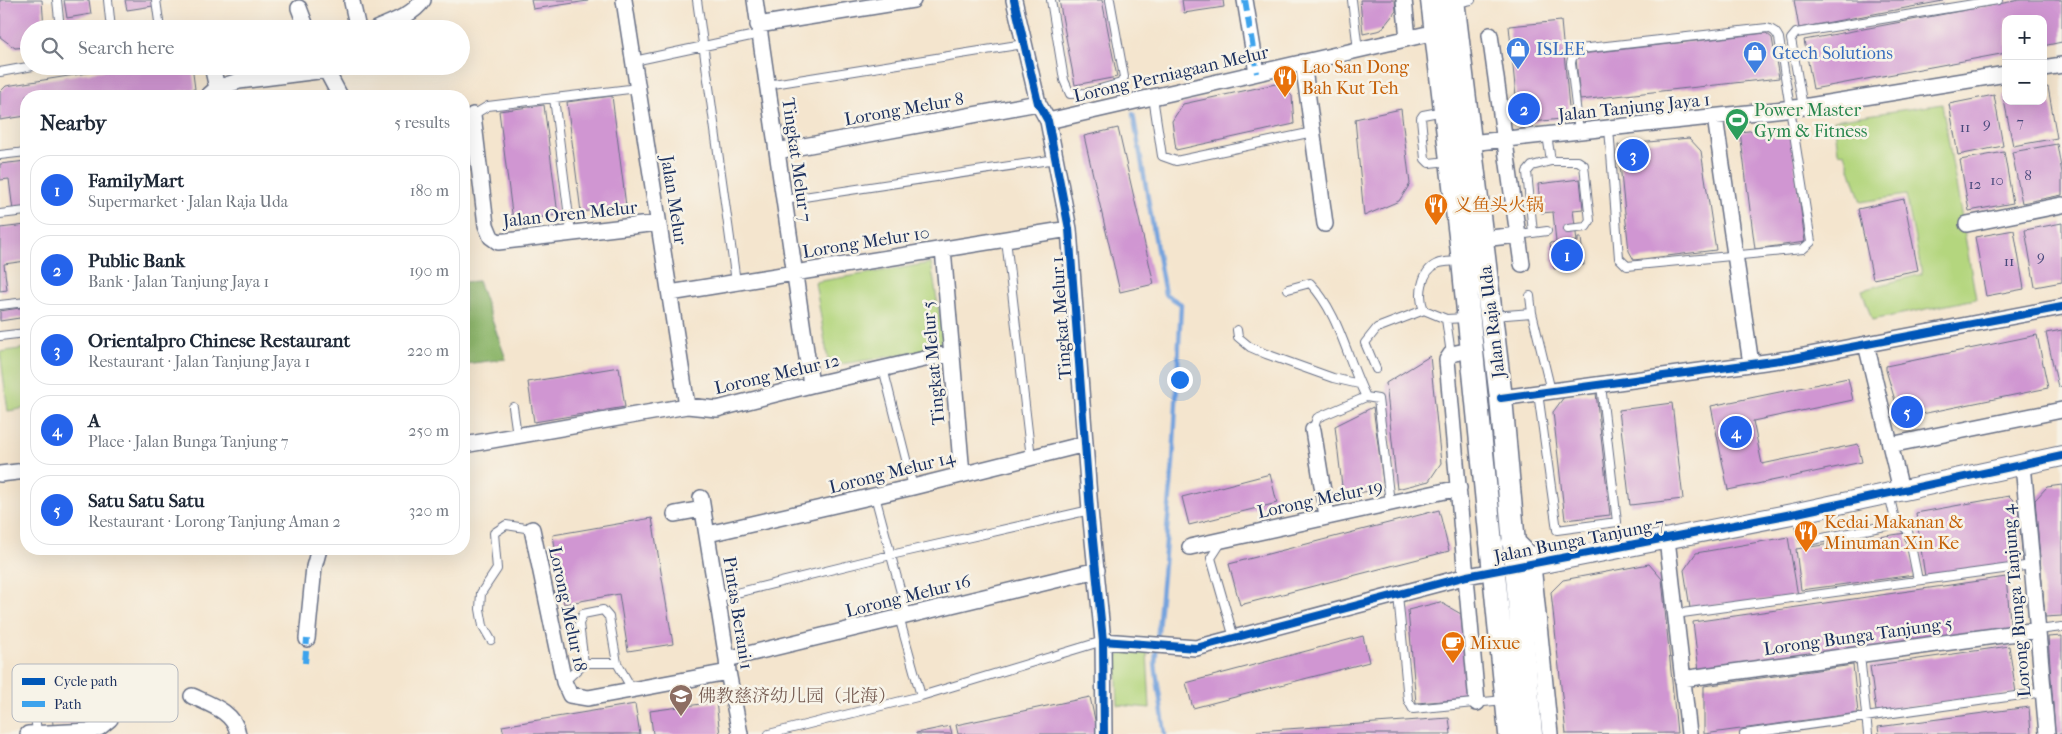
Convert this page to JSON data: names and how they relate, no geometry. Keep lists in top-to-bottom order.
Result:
{
  "streets": {
    "main road": ["Jalan Raja Uda"],
    "street": [
      "Lorong Perniagaan Melur",
      "Jalan Tanjung Jaya 1",
      "Lorong Melur 8",
      "Tingkat Melur 7",
      "Jalan Melur",
      "Jalan Oren Melur",
      "Lorong Melur 10",
      "Tingkat Melur 1",
      "Tingkat Melur 5",
      "Lorong Melur 12",
      "Lorong Melur 14",
      "Lorong Melur 19",
      "Jalan Bunga Tanjung 7",
      "Lorong Melur 16",
      "Lorong Bunga Tanjung 4",
      "Lorong Melur 18",
      "Pintas Berani 1",
      "Lorong Bunga Tanjung 5"
    ]
  },
  "crossings": [
    ["Lorong Perniagaan Melur", "Tingkat Melur 1"],
    ["Lorong Perniagaan Melur", "Jalan Raja Uda"],
    ["Jalan Tanjung Jaya 1", "Jalan Raja Uda"],
    ["Lorong Melur 8", "Tingkat Melur 7"],
    ["Lorong Melur 8", "Tingkat Melur 1"],
    ["Tingkat Melur 7", "Lorong Melur 10"],
    ["Tingkat Melur 7", "Lorong Melur 12"],
    ["Jalan Melur", "Jalan Oren Melur"],
    ["Jalan Melur", "Lorong Melur 10"],
    ["Jalan Melur", "Lorong Melur 12"],
    ["Lorong Melur 10", "Tingkat Melur 1"],
    ["Lorong Melur 10", "Tingkat Melur 5"],
    ["Tingkat Melur 1", "Lorong Melur 14"],
    ["Tingkat Melur 1", "Jalan Bunga Tanjung 7"],
    ["Tingkat Melur 1", "Lorong Melur 16"],
    ["Jalan Raja Uda", "Lorong Melur 19"],
    ["Jalan Raja Uda", "Jalan Bunga Tanjung 7"],
    ["Tingkat Melur 5", "Lorong Melur 12"],
    ["Tingkat Melur 5", "Lorong Melur 14"],
    ["Lorong Melur 14", "Pintas Berani 1"],
    ["Jalan Bunga Tanjung 7", "Lorong Bunga Tanjung 4"],
    ["Lorong Melur 16", "Lorong Melur 18"],
    ["Lorong Melur 16", "Pintas Berani 1"],
    ["Lorong Bunga Tanjung 4", "Lorong Bunga Tanjung 5"]
  ],
  "places": {
    "shop": ["ISLEE", "Gtech Solutions"],
    "restaurant": ["Lao San Dong Bah Kut Teh", "义鱼头火锅", "Kedai Makanan & Minuman Xin Ke"],
    "sports": ["Power Master Gym & Fitness"],
    "cafe": ["Mixue"],
    "school or university": ["佛教慈济幼儿园（北海）"]
  },
  "house_numbers": [
    "7",
    "9",
    "11",
    "8",
    "10",
    "12",
    "9",
    "11"
  ],
  "legend": ["Cycle path", "Path"],
  "page": {
    "map_buttons": ["+", "−"],
    "search": "Search here",
    "heading": ["Nearby", "5 results"],
    "pins": [
      "2",
      "3",
      "1",
      "5",
      "4"
    ],
    "list": [
      {
        "mark": "1",
        "name": "FamilyMart",
        "note": "Supermarket · Jalan Raja Uda",
        "value": "180 m"
      },
      {
        "mark": "2",
        "name": "Public Bank",
        "note": "Bank · Jalan Tanjung Jaya 1",
        "value": "190 m"
      },
      {
        "mark": "3",
        "name": "Orientalpro Chinese Restaurant",
        "note": "Restaurant · Jalan Tanjung Jaya 1",
        "value": "220 m"
      },
      {
        "mark": "4",
        "name": "A",
        "note": "Place · Jalan Bunga Tanjung 7",
        "value": "250 m"
      },
      {
        "mark": "5",
        "name": "Satu Satu Satu",
        "note": "Restaurant · Lorong Tanjung Aman 2",
        "value": "320 m"
      }
    ]
  }
}
